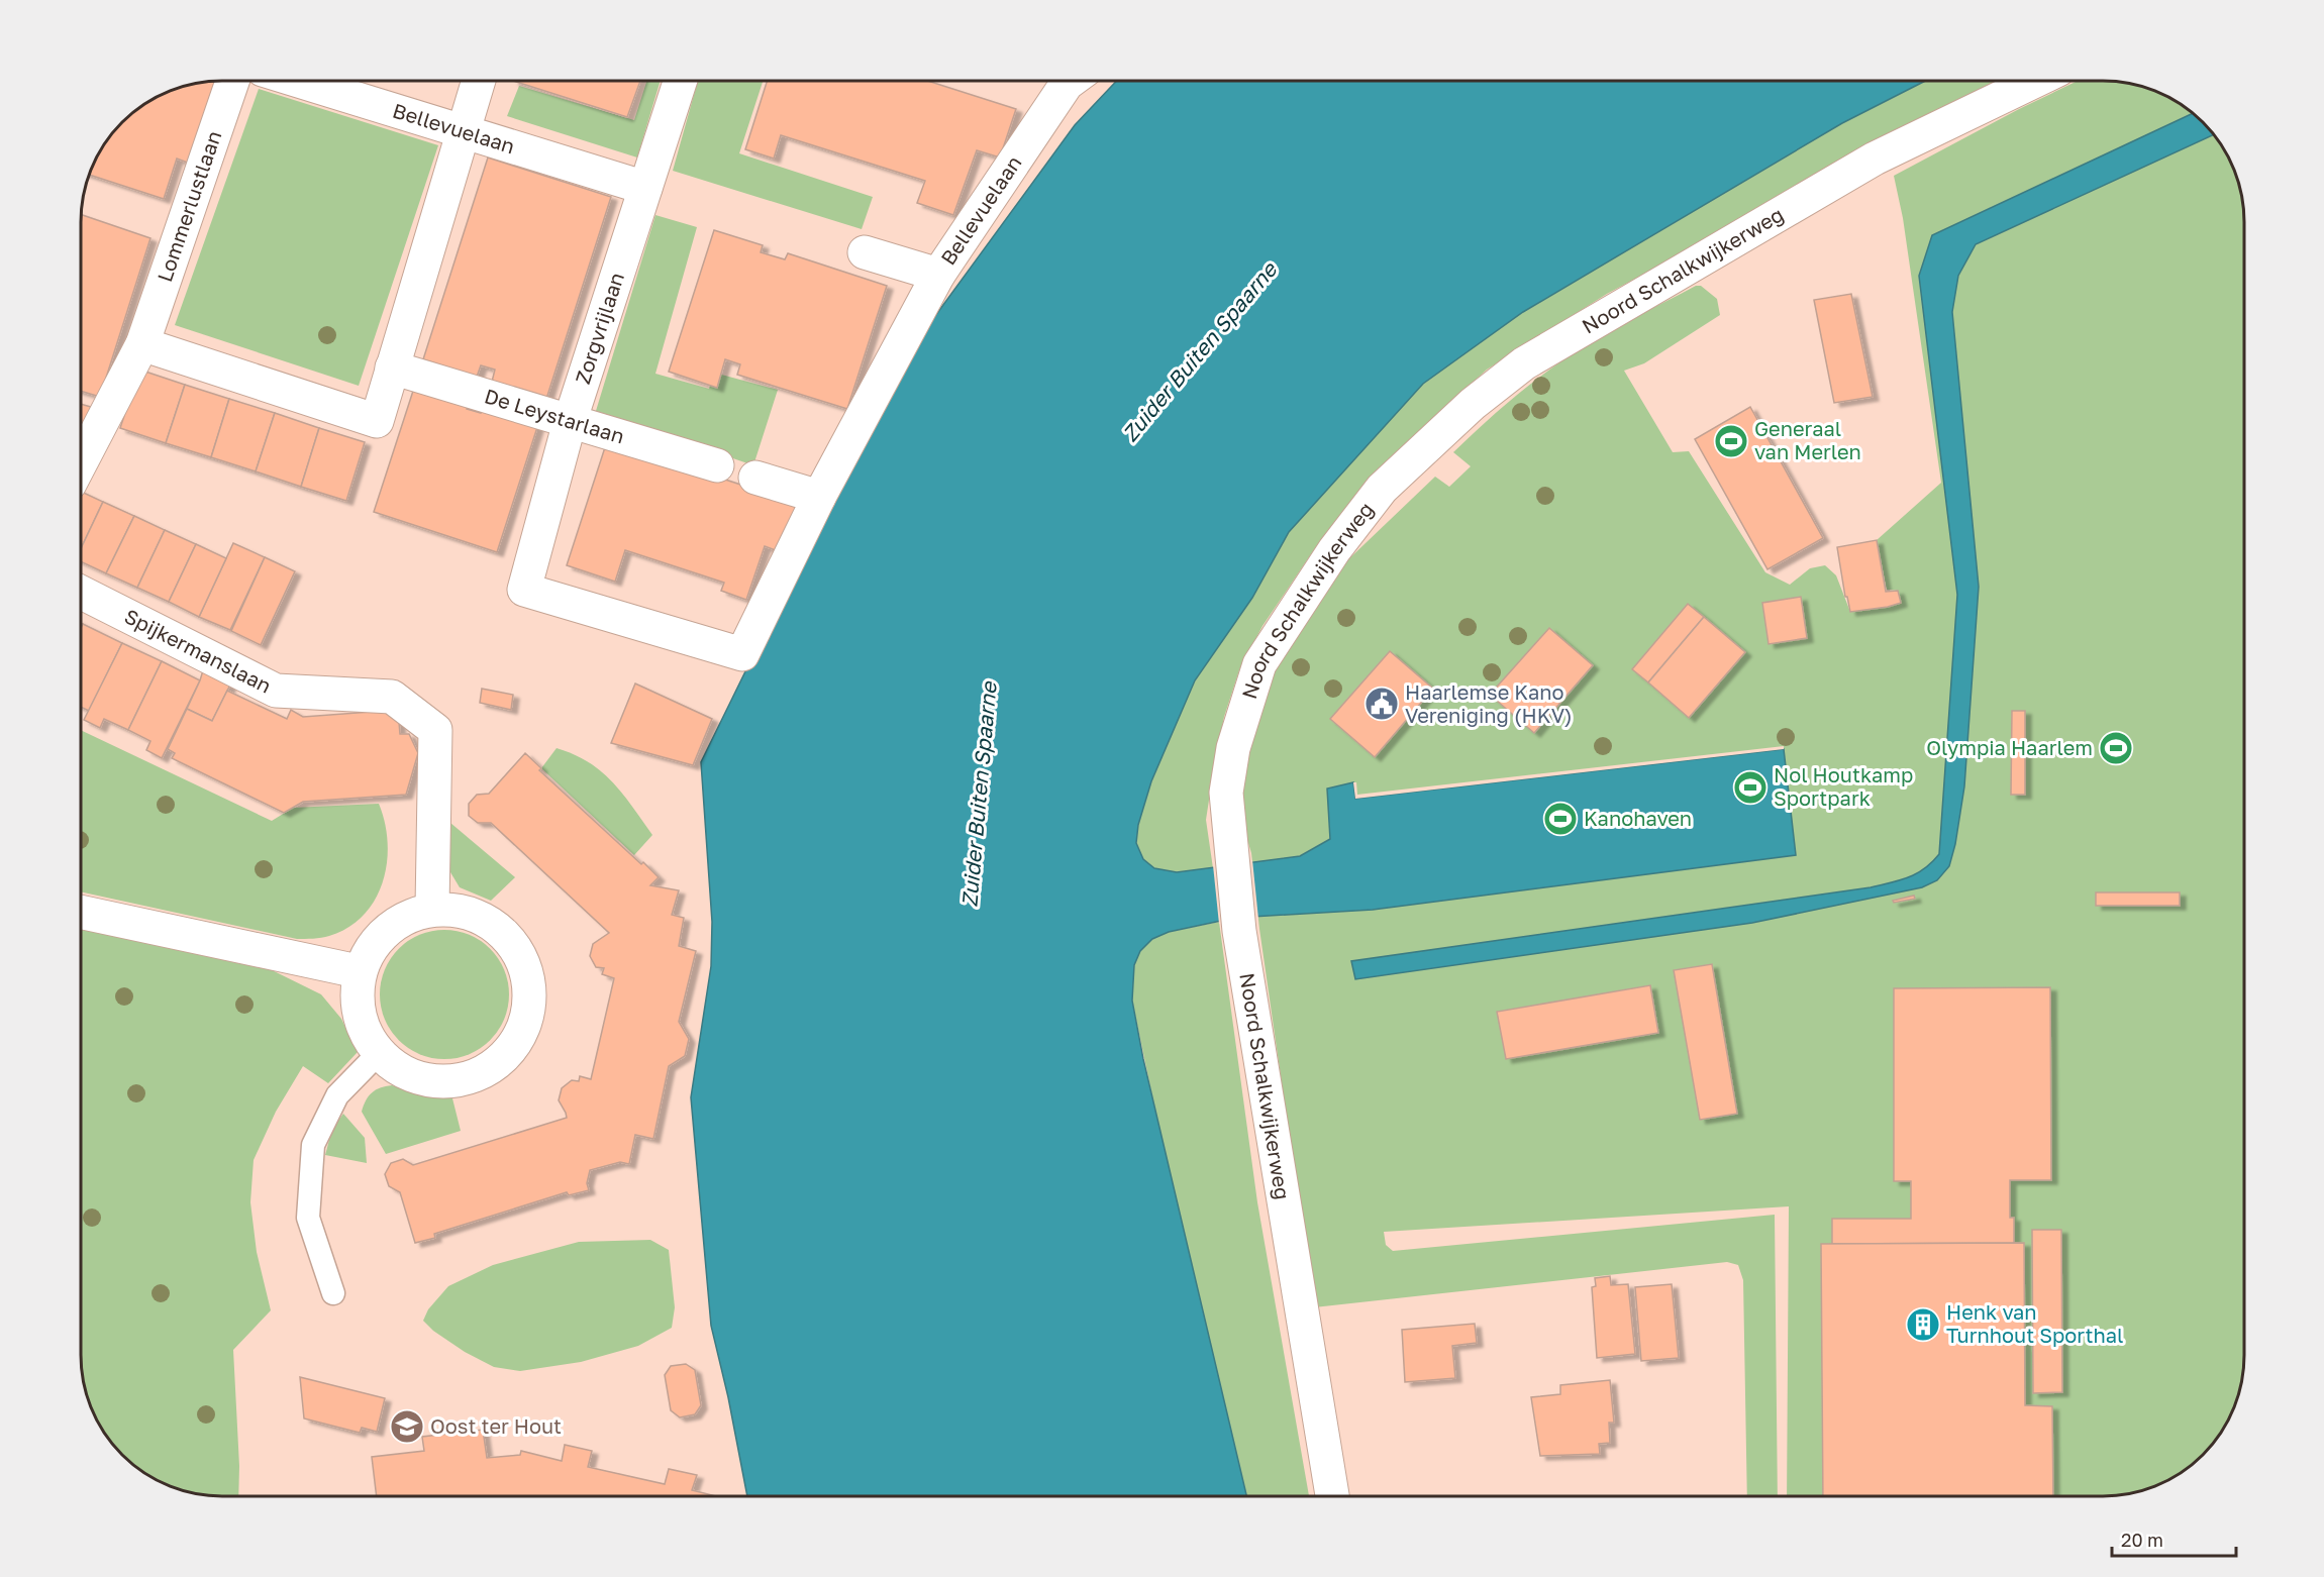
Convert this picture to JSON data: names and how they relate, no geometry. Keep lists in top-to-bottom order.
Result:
{
  "streets": {
    "street": [
      "Bellevuelaan",
      "Lommerlustlaan",
      "Noord Schalkwijkerweg",
      "Zorgvrijlaan",
      "De Leystarlaan",
      "Spijkermanslaan"
    ]
  },
  "crossings": [
    ["Bellevuelaan", "Zorgvrijlaan"],
    ["Zorgvrijlaan", "De Leystarlaan"]
  ],
  "water": ["Zuider Buiten Spaarne"],
  "places": {
    "sports": [
      "Generaal van Merlen",
      "Olympia Haarlem",
      "Nol Houtkamp Sportpark",
      "Kanohaven"
    ],
    "public building": ["Haarlemse Kano Vereniging (HKV)"],
    "building": ["Henk van Turnhout Sporthal"],
    "school or university": ["Oost ter Hout"]
  },
  "scale_bar": "20 m"
}
